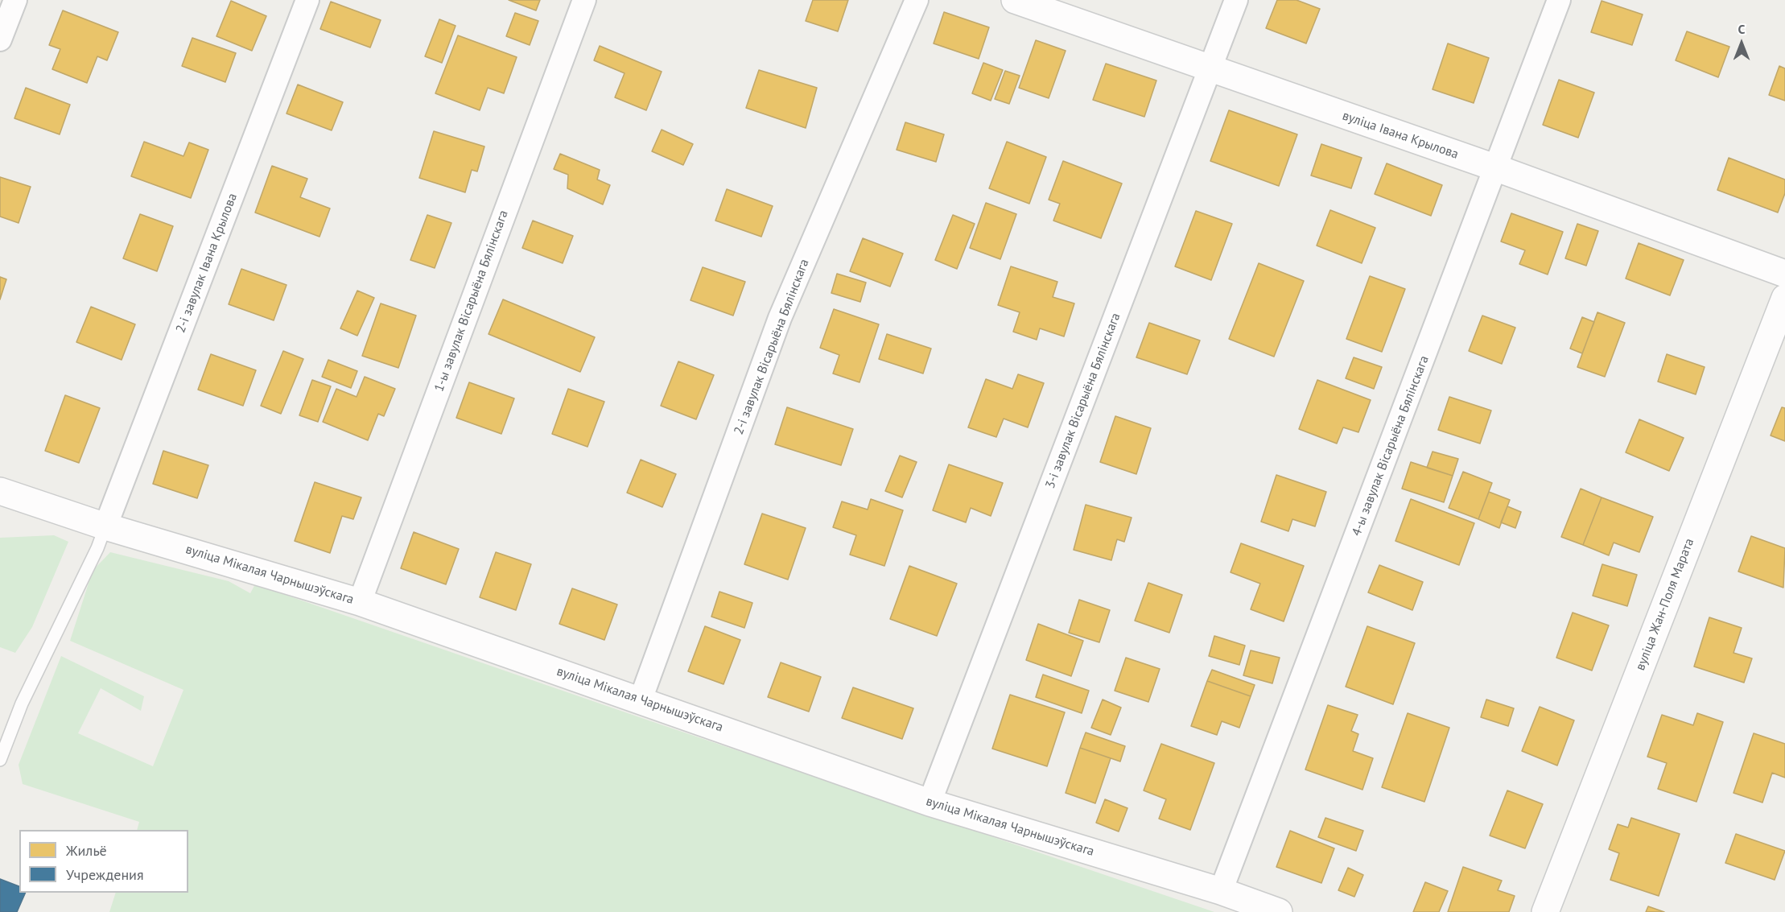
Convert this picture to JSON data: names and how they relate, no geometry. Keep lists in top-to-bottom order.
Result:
{
  "streets": {
    "street": [
      "вуліца Івана Крылова",
      "2-і завулак Івана Крылова",
      "1-ы завулак Вісарыёна Бялінскага",
      "2-і завулак Вісарыёна Бялінскага",
      "3-і завулак Вісарыёна Бялінскага",
      "4-ы завулак Вісарыёна Бялінскага",
      "вуліца Мікалая Чарнышэўскага",
      "вуліца Жан-Поля Марата"
    ]
  },
  "crossings": [
    ["вуліца Івана Крылова", "3-і завулак Вісарыёна Бялінскага"],
    ["вуліца Івана Крылова", "4-ы завулак Вісарыёна Бялінскага"],
    ["2-і завулак Івана Крылова", "вуліца Мікалая Чарнышэўскага"],
    ["1-ы завулак Вісарыёна Бялінскага", "вуліца Мікалая Чарнышэўскага"],
    ["2-і завулак Вісарыёна Бялінскага", "вуліца Мікалая Чарнышэўскага"],
    ["3-і завулак Вісарыёна Бялінскага", "вуліца Мікалая Чарнышэўскага"],
    ["4-ы завулак Вісарыёна Бялінскага", "вуліца Мікалая Чарнышэўскага"]
  ],
  "legend": ["Жильё", "Учреждения"],
  "north": "top"
}
